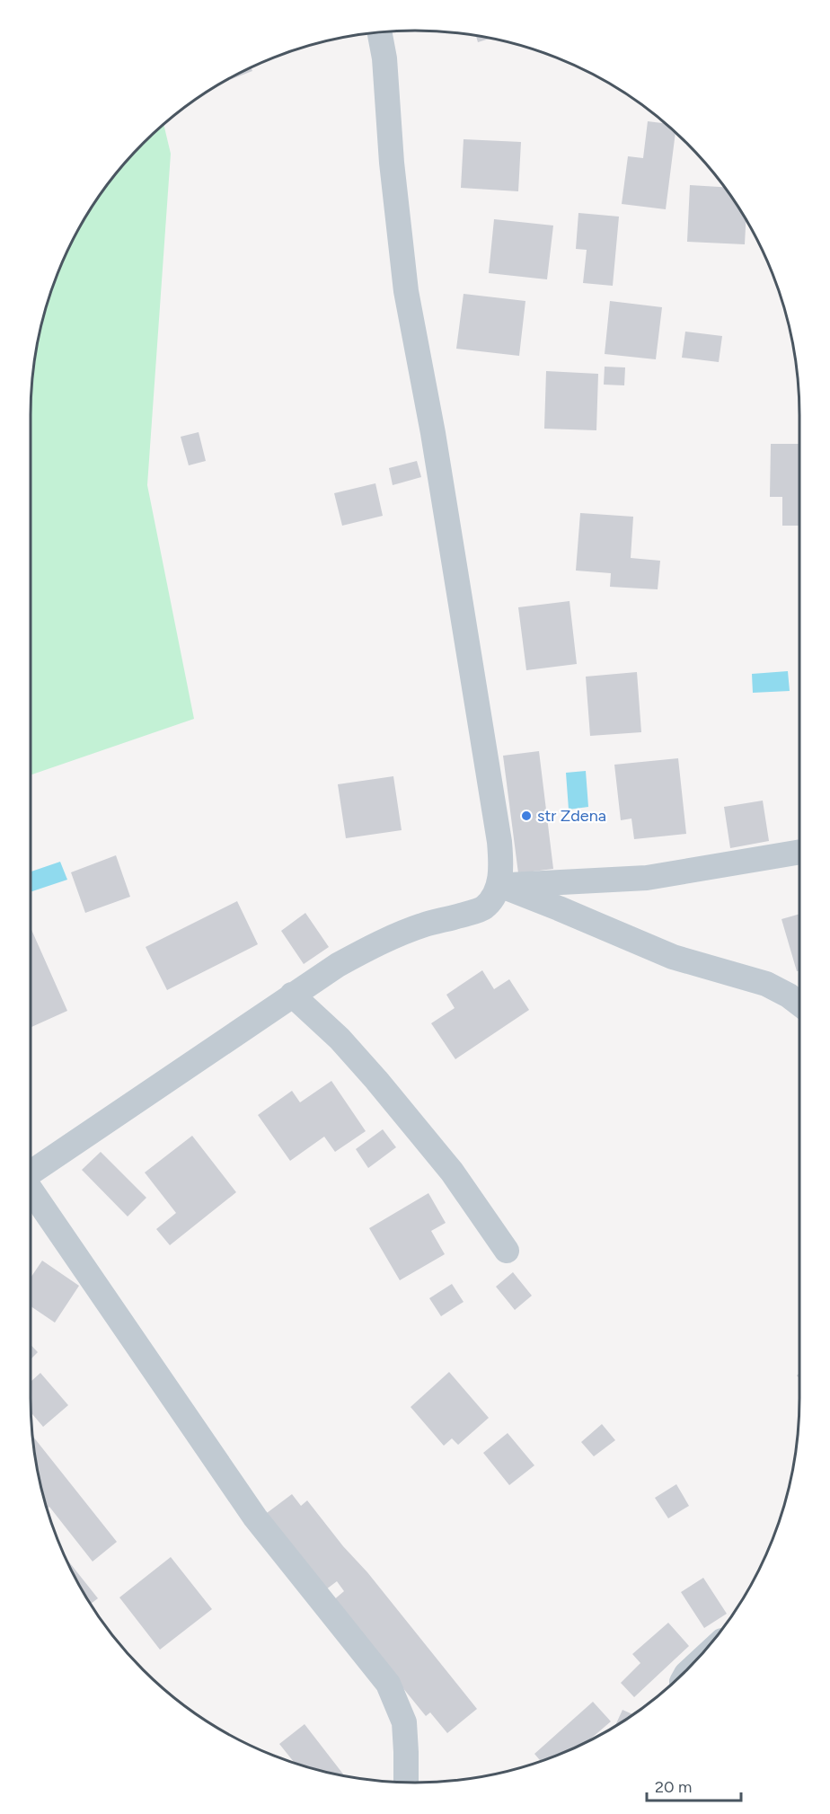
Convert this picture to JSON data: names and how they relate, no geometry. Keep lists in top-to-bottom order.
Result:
{
  "places": ["str Zdena"],
  "scale_bar": "20 m"
}
